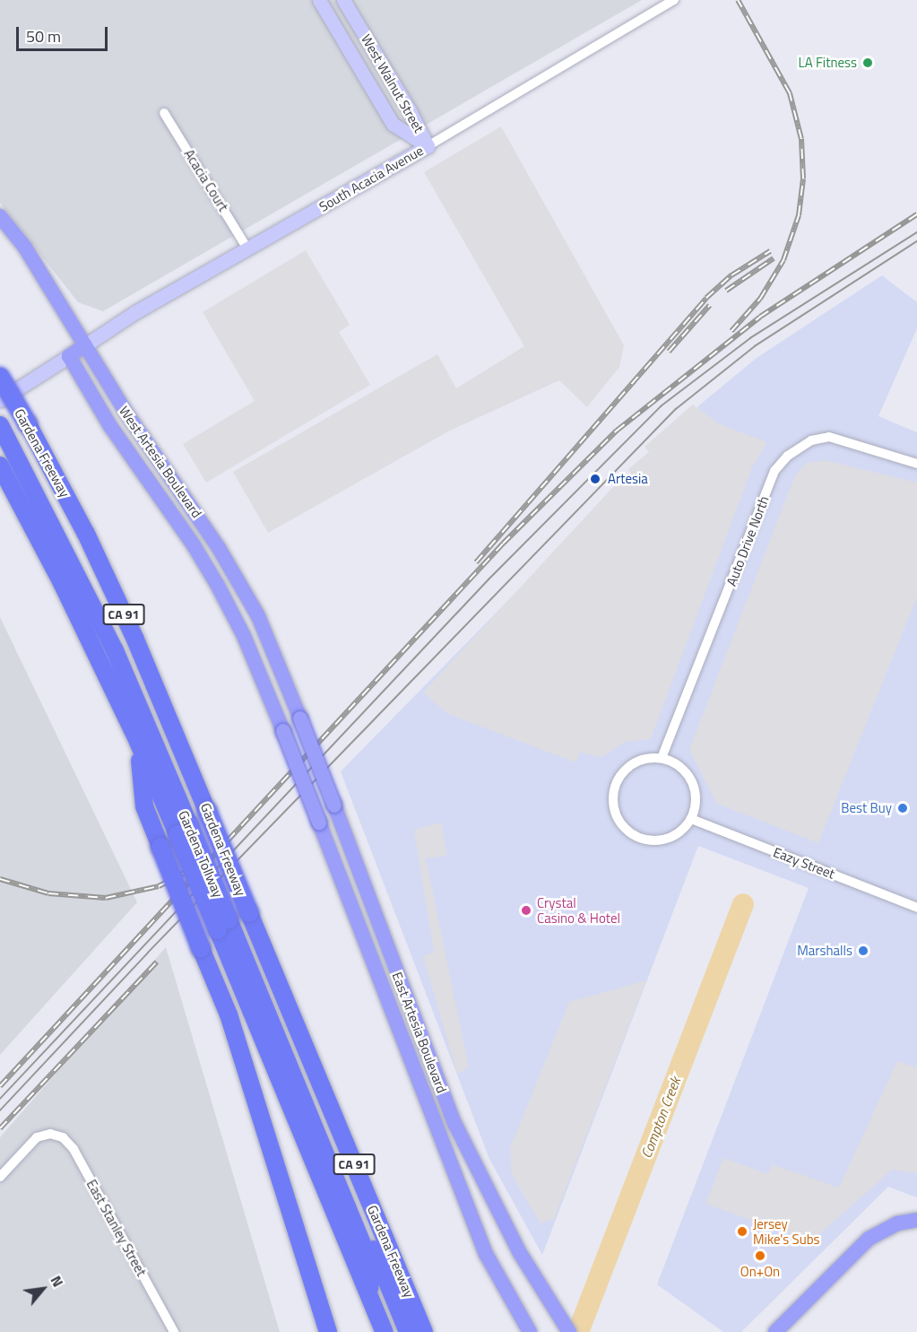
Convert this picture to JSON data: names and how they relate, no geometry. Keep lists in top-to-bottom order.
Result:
{
  "streets": {
    "highway": ["Gardena Freeway", "CA 91", "Gardena Tollway"],
    "main road": ["South Acacia Avenue", "West Artesia Boulevard", "East Artesia Boulevard"],
    "street": [
      "West Walnut Street",
      "Acacia Court",
      "Auto Drive North",
      "Eazy Street",
      "East Stanley Street"
    ]
  },
  "crossings": [
    ["West Walnut Street", "South Acacia Avenue"],
    ["South Acacia Avenue", "Acacia Court"],
    ["South Acacia Avenue", "West Artesia Boulevard"],
    ["West Artesia Boulevard", "East Artesia Boulevard"],
    ["Auto Drive North", "Eazy Street"],
    ["CA 91", "Gardena Tollway"]
  ],
  "water": ["Compton Creek"],
  "places": [
    "LA Fitness",
    "Artesia",
    "Best Buy",
    "Crystal Casino & Hotel",
    "Marshalls",
    "Jersey Mike's Subs",
    "On+On"
  ],
  "scale_bar": "50 m",
  "north": "top right"
}
